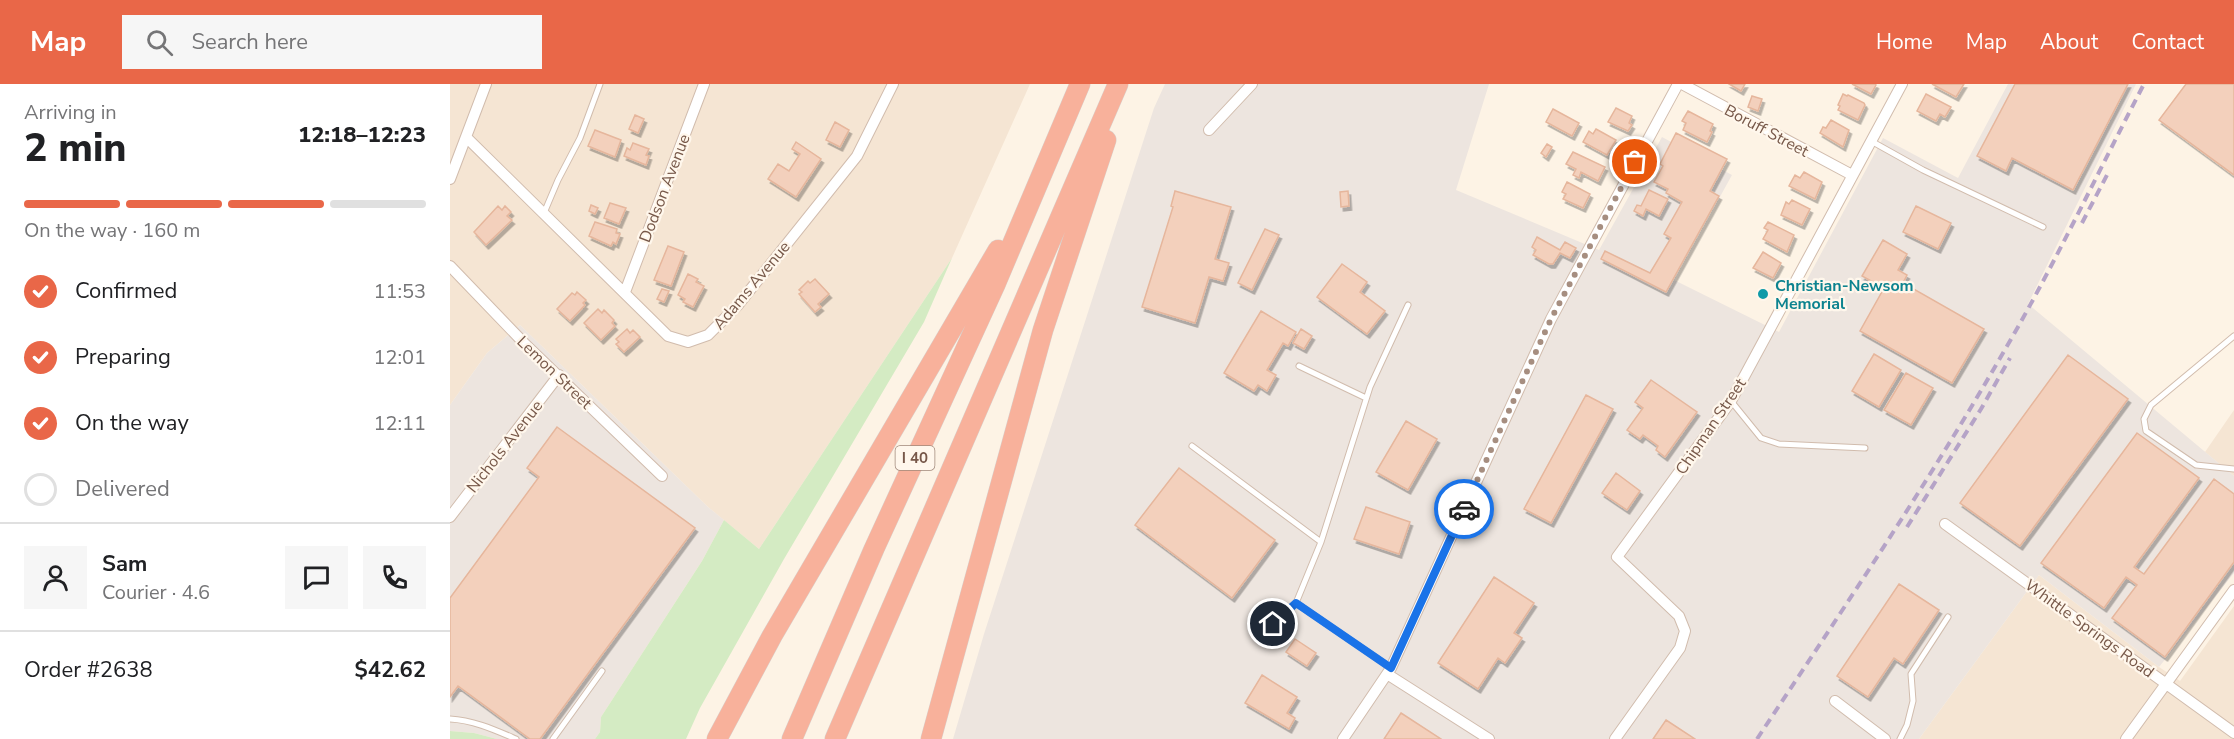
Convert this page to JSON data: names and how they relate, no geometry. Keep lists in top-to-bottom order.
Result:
{
  "streets": {
    "highway": ["I 40"],
    "street": [
      "Boruff Street",
      "Dodson Avenue",
      "Adams Avenue",
      "Lemon Street",
      "Chipman Street",
      "Nichols Avenue",
      "Whittle Springs Road"
    ]
  },
  "crossings": [
    ["Boruff Street", "Chipman Street"],
    ["Dodson Avenue", "Adams Avenue"],
    ["Lemon Street", "Nichols Avenue"]
  ],
  "places": ["Christian-Newsom Memorial"],
  "page": {
    "header": "Map",
    "search": "Search here",
    "nav": [
      "Home",
      "Map",
      "About",
      "Contact"
    ],
    "heading": ["2 min", "Arriving in", "12:18–12:23"],
    "panel": [
      "Sam",
      "Courier · 4.6",
      "Order #2638",
      "$42.62"
    ],
    "bar": "On the way · 160 m",
    "list": [
      ["Confirmed", "11:53"],
      ["Preparing", "12:01"],
      ["On the way", "12:11"],
      "Delivered"
    ]
  }
}
